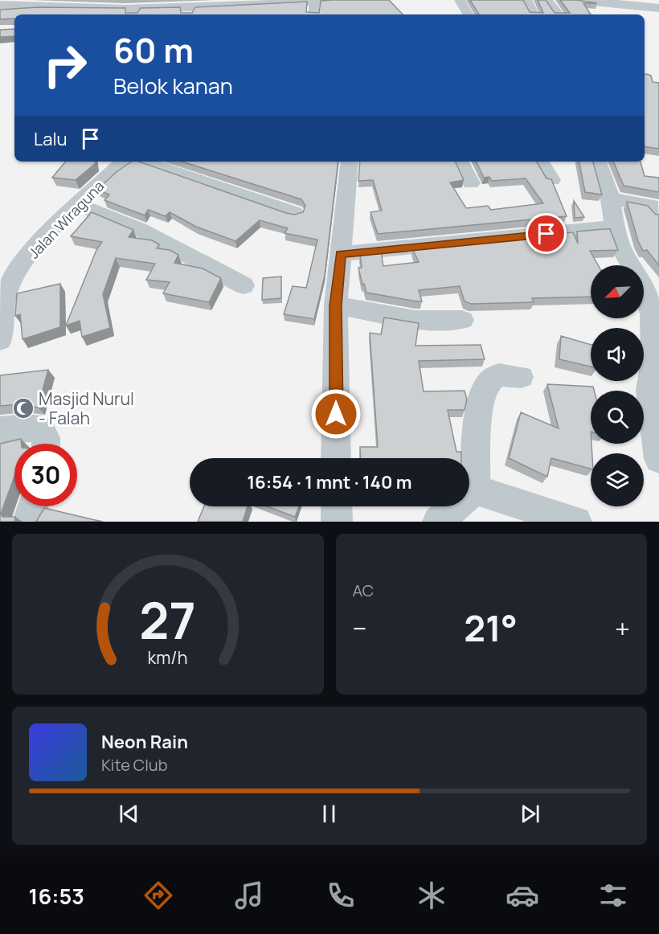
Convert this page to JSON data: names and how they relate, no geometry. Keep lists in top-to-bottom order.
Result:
{
  "streets": {
    "street": ["Jalan Wiraguna"]
  },
  "places": {
    "mosque": ["Masjid Nurul - Falah"]
  },
  "north": "bottom left",
  "page": {
    "turn": ["60 m", "Belok kanan"],
    "then": "Lalu",
    "limit": "30",
    "trip": "16:54 · 1 mnt · 140 m",
    "tile": "AC",
    "heat": ["−", "21°", "+"],
    "song": ["Neon Rain", "Kite Club"],
    "tabs": "16:53",
    "gauge": ["27", "km/h"]
  }
}
